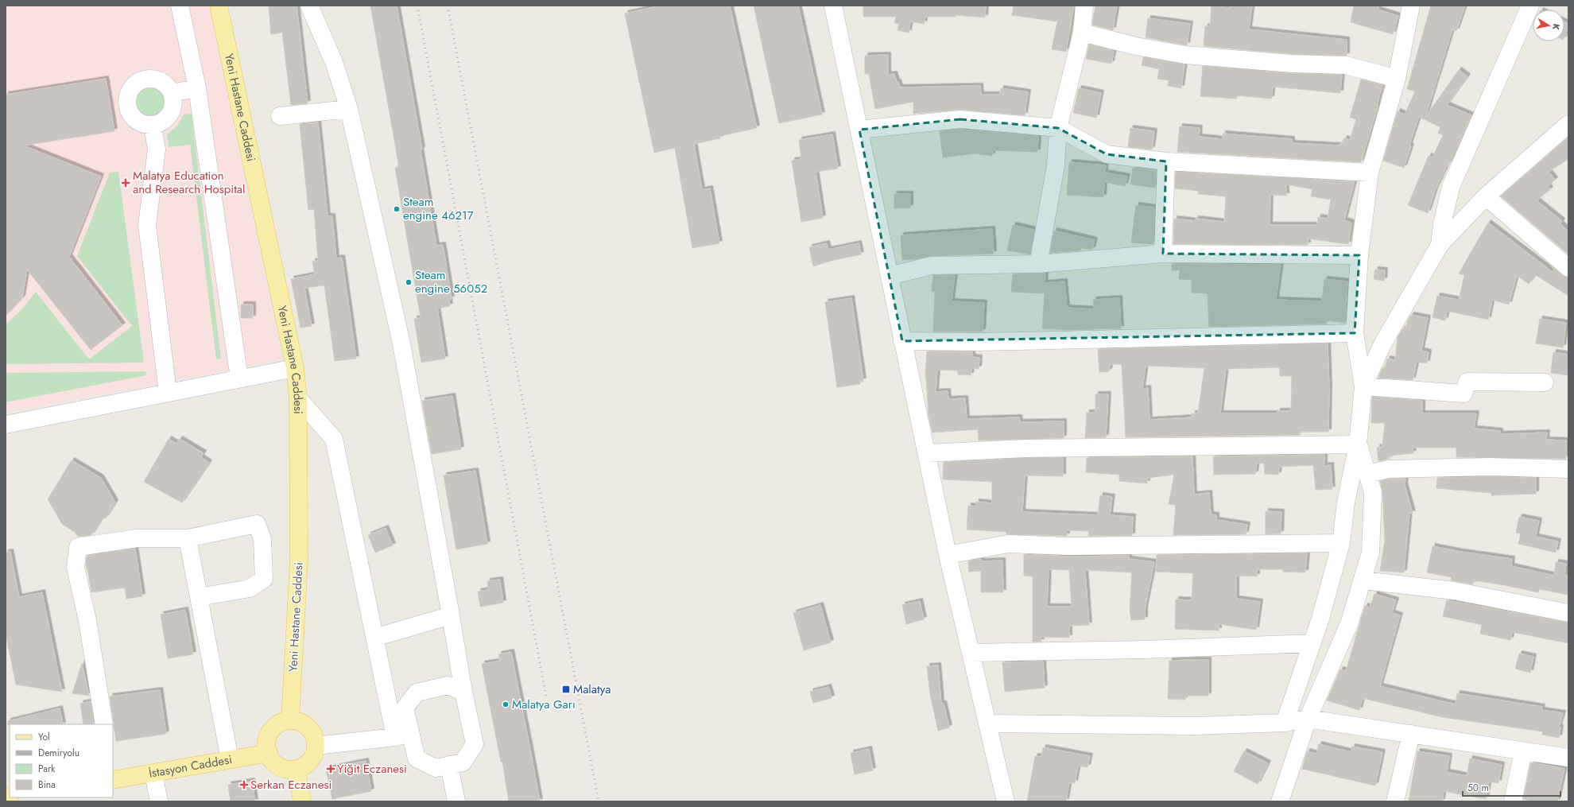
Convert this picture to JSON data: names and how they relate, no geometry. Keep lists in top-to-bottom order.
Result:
{
  "streets": {
    "main road": ["Yeni Hastane Caddesi", "İstasyon Caddesi"]
  },
  "crossings": [
    ["Yeni Hastane Caddesi", "İstasyon Caddesi"]
  ],
  "places": {
    "health": ["Malatya Education and Research Hospital", "Yiğit Eczanesi", "Serkan Eczanesi"],
    "other": ["Steam engine 46217", "Steam engine 56052", "Malatya Garı"],
    "transit": ["Malatya"]
  },
  "legend": [
    "Yol",
    "Demiryolu",
    "Park",
    "Bina"
  ],
  "scale_bar": "50 m",
  "north": "right"
}
